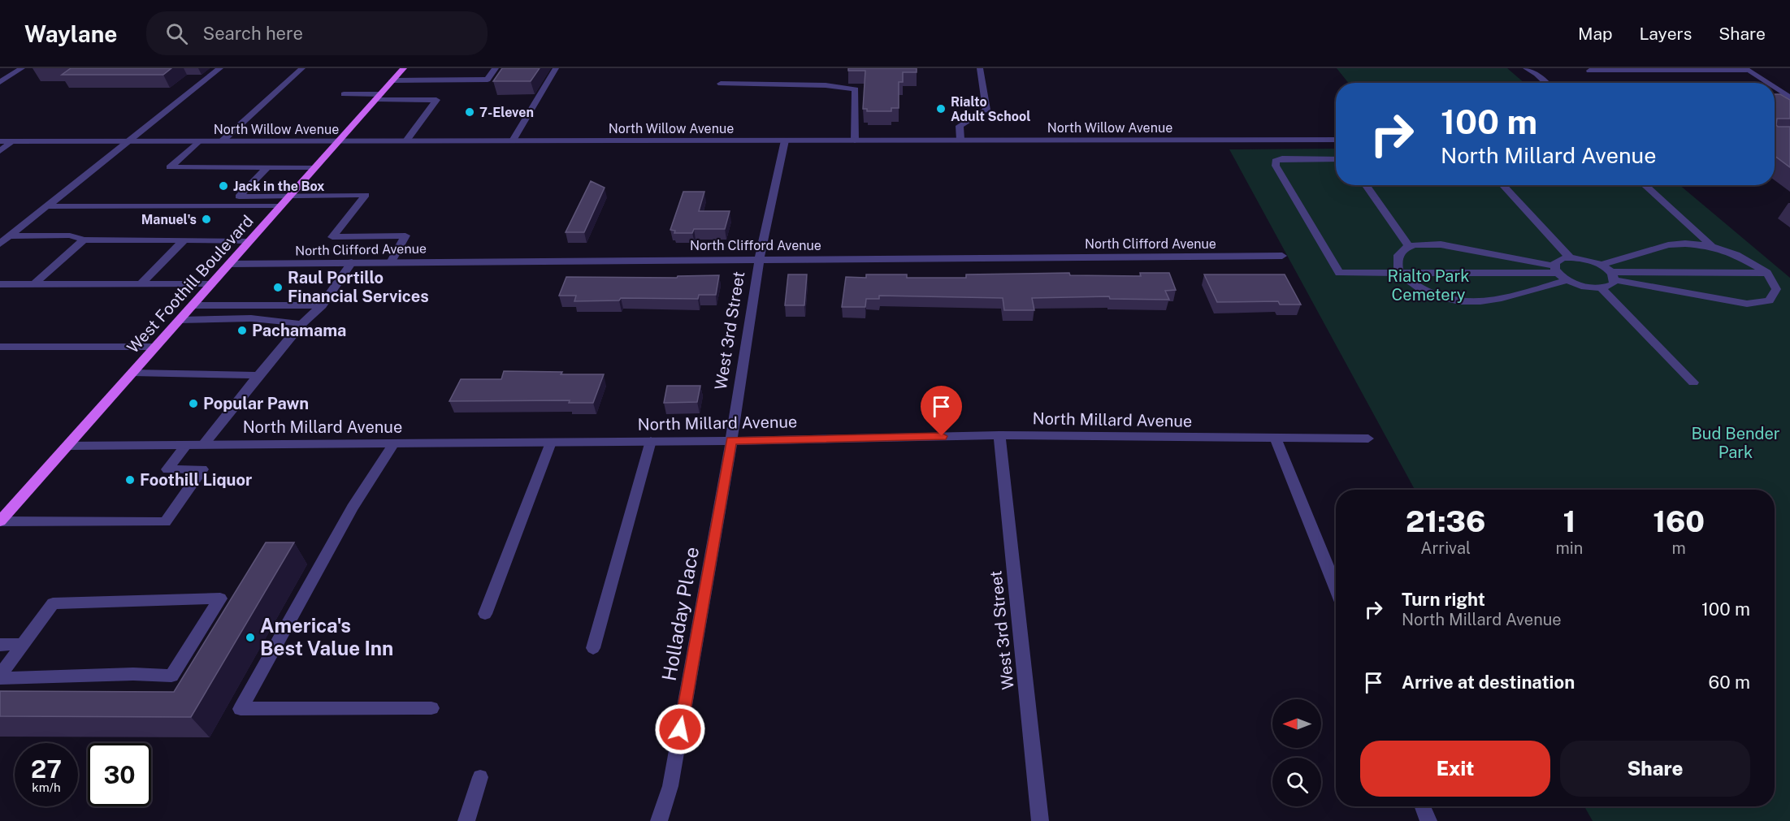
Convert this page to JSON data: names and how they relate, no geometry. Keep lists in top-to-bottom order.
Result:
{
  "streets": {
    "main road": ["West Foothill Boulevard"],
    "street": [
      "North Willow Avenue",
      "North Clifford Avenue",
      "West 3rd Street",
      "North Millard Avenue",
      "Holladay Place"
    ]
  },
  "crossings": [
    ["North Willow Avenue", "West Foothill Boulevard"],
    ["North Willow Avenue", "West 3rd Street"],
    ["North Clifford Avenue", "West Foothill Boulevard"],
    ["North Clifford Avenue", "West 3rd Street"],
    ["West Foothill Boulevard", "North Millard Avenue"],
    ["West 3rd Street", "North Millard Avenue"],
    ["West 3rd Street", "Holladay Place"],
    ["North Millard Avenue", "Holladay Place"]
  ],
  "parks": ["Rialto Park Cemetery", "Bud Bender Park"],
  "places": [
    "Rialto Adult School",
    "7-Eleven",
    "Jack in the Box",
    "Manuel's",
    "Raul Portillo Financial Services",
    "Pachamama",
    "Popular Pawn",
    "Foothill Liquor",
    "America's Best Value Inn"
  ],
  "north": "left",
  "page": {
    "header": "Waylane",
    "search": "Search here",
    "nav": ["Map", "Layers", "Share"],
    "turn": ["100 m", "North Millard Avenue"],
    "eta": [
      "21:36",
      "Arrival",
      "1",
      "min",
      "160",
      "m"
    ],
    "list": [
      {
        "name": "Turn right",
        "note": "North Millard Avenue",
        "value": "100 m"
      },
      {
        "name": "Arrive at destination",
        "value": "60 m"
      }
    ],
    "buttons": ["Exit", "Share"],
    "speed": "27 km/h",
    "limit": "30"
  }
}
